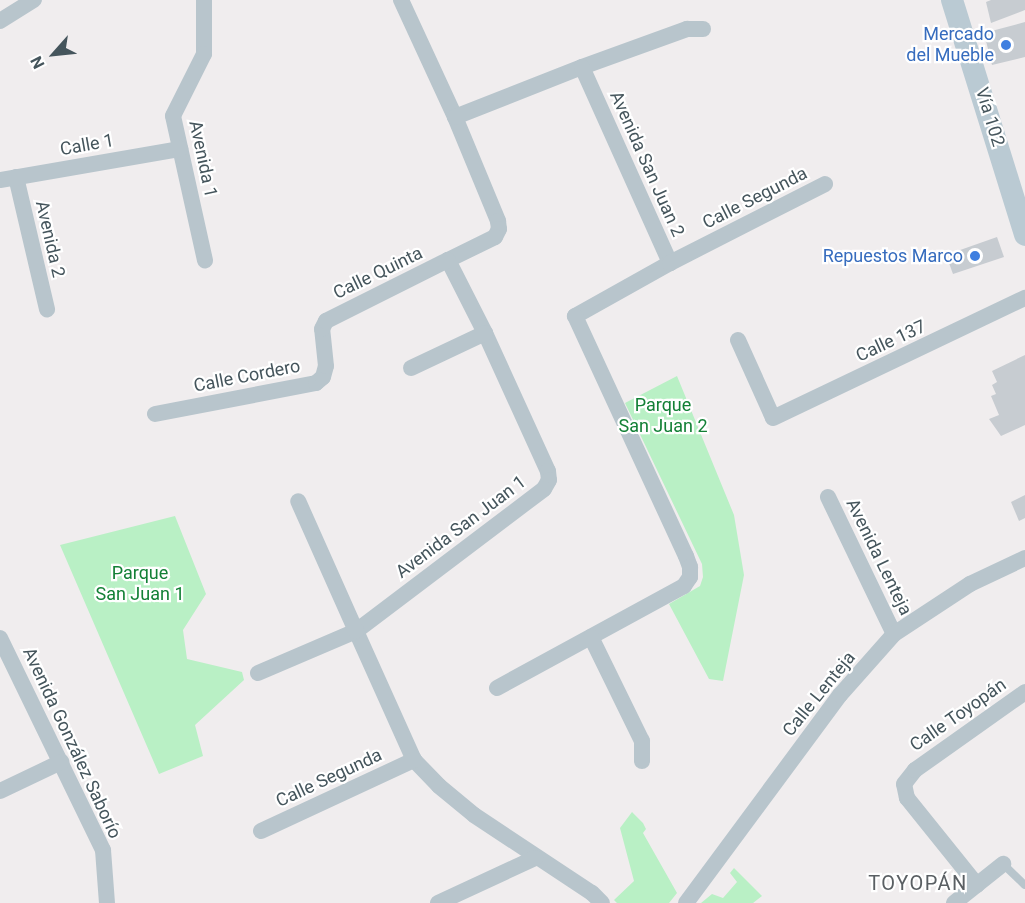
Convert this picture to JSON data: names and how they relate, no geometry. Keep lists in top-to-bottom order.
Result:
{
  "streets": {
    "main road": ["Vía 102"],
    "street": [
      "Calle 1",
      "Avenida 1",
      "Avenida San Juan 2",
      "Calle Segunda",
      "Avenida 2",
      "Calle Quinta",
      "Calle 137",
      "Calle Cordero",
      "Avenida San Juan 1",
      "Avenida Lenteja",
      "Calle Lenteja",
      "Calle Toyopán",
      "Avenida González Saborío"
    ]
  },
  "crossings": [
    ["Calle 1", "Avenida 1"],
    ["Calle 1", "Avenida 2"],
    ["Avenida San Juan 2", "Calle Segunda"],
    ["Calle Quinta", "Calle Cordero"],
    ["Calle Quinta", "Avenida San Juan 1"],
    ["Avenida Lenteja", "Calle Lenteja"]
  ],
  "districts": ["TOYOPÁN"],
  "parks": ["Parque San Juan 2", "Parque San Juan 1"],
  "places": ["Mercado del Mueble", "Repuestos Marco"],
  "north": "bottom left"
}
